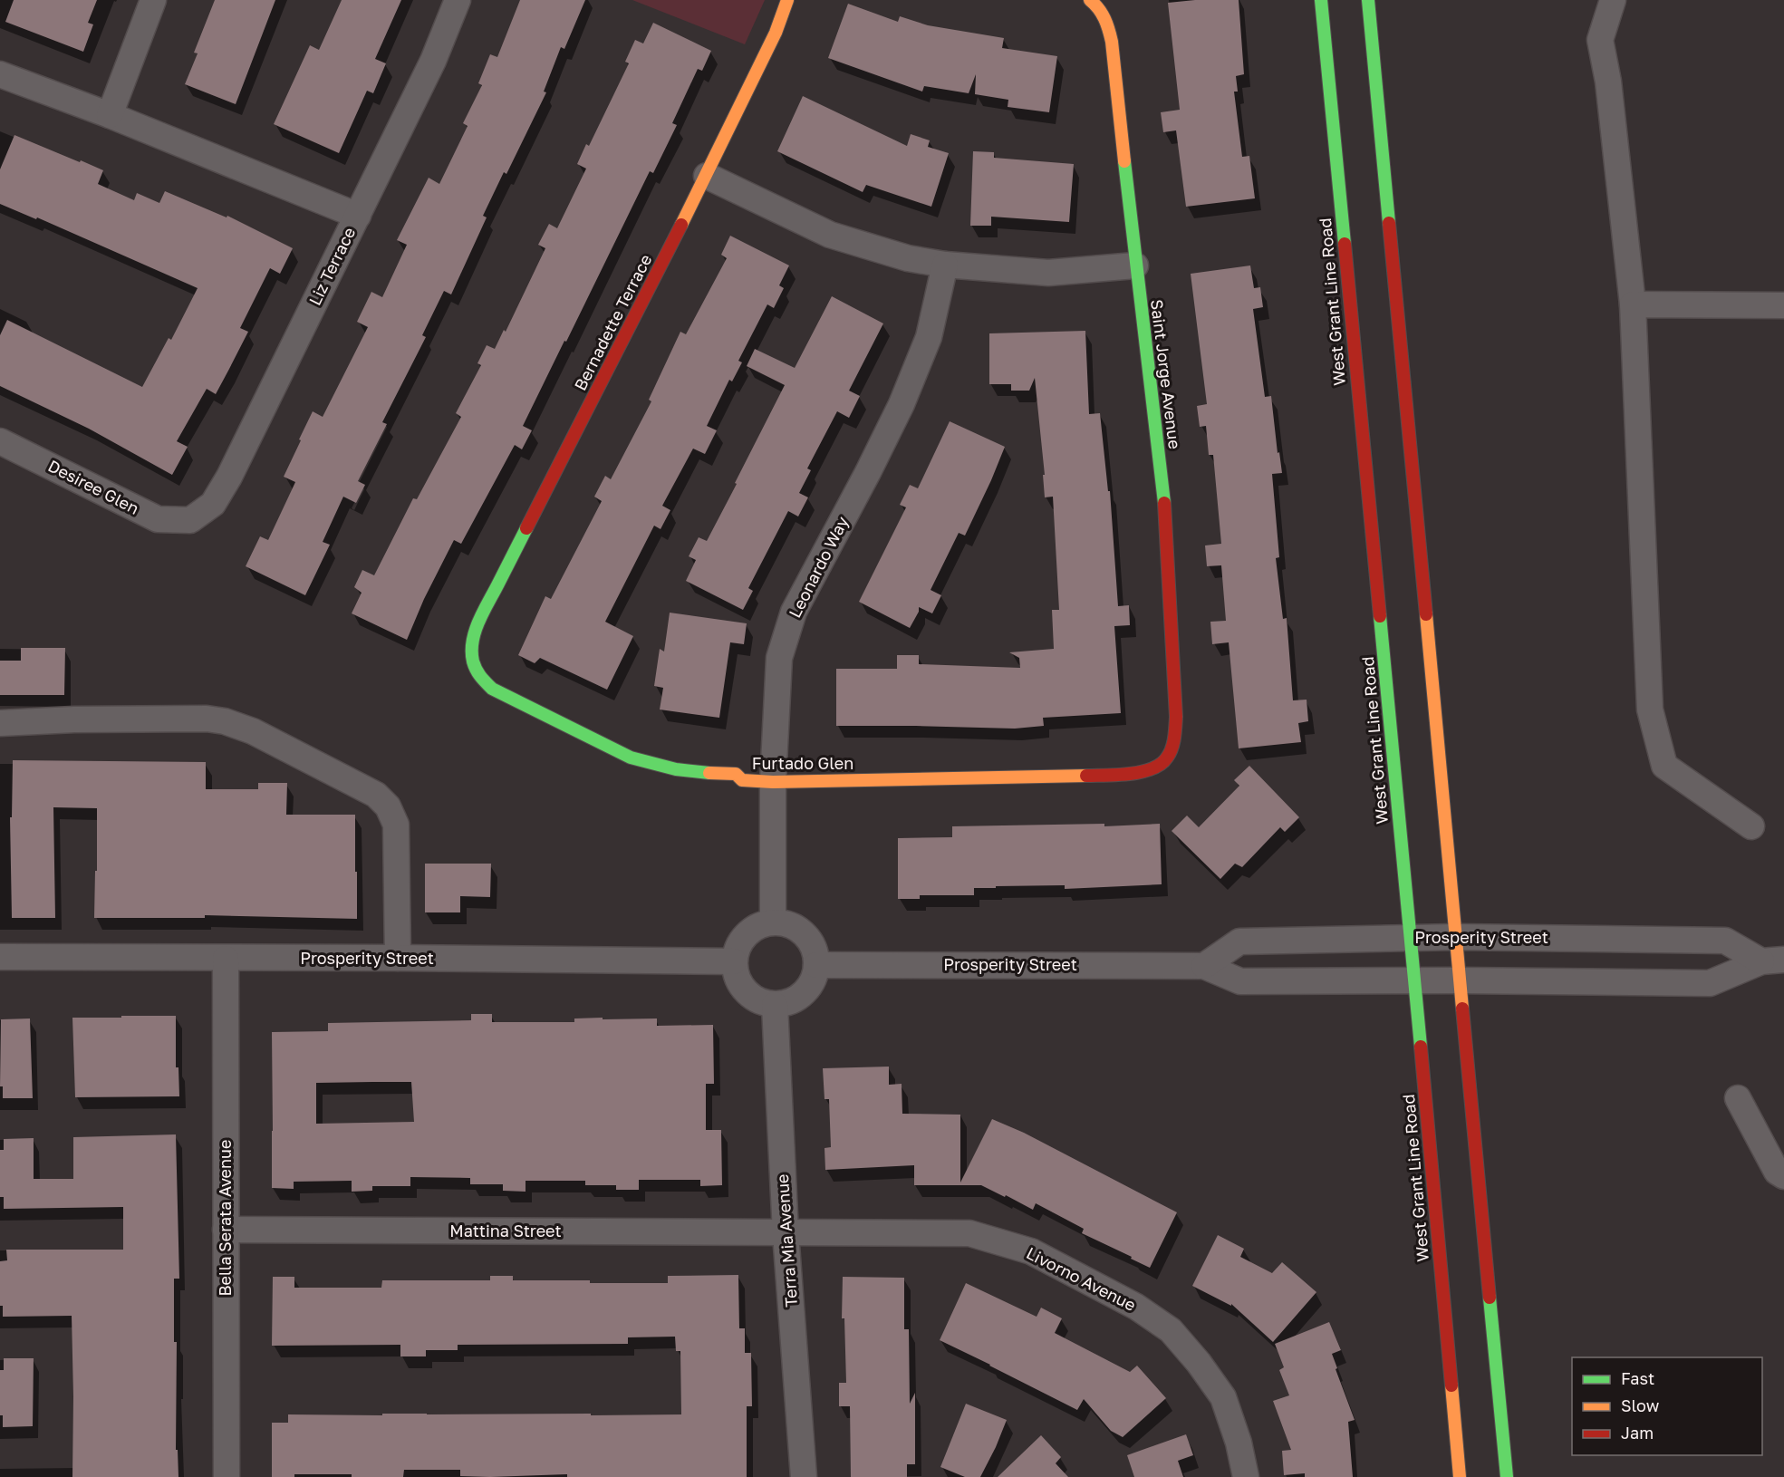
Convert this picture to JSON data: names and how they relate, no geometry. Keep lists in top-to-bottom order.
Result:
{
  "streets": {
    "main road": [
      "West Grant Line Road",
      "Bernadette Terrace",
      "Saint Jorge Avenue",
      "Furtado Glen"
    ],
    "street": [
      "Liz Terrace",
      "Desiree Glen",
      "Leonardo Way",
      "Prosperity Street",
      "Bella Serata Avenue",
      "Mattina Street",
      "Terra Mia Avenue",
      "Livorno Avenue"
    ]
  },
  "crossings": [
    ["Liz Terrace", "Desiree Glen"],
    ["West Grant Line Road", "Prosperity Street"],
    ["Bernadette Terrace", "Furtado Glen"],
    ["Saint Jorge Avenue", "Furtado Glen"],
    ["Leonardo Way", "Furtado Glen"],
    ["Leonardo Way", "Prosperity Street"],
    ["Leonardo Way", "Terra Mia Avenue"],
    ["Prosperity Street", "Bella Serata Avenue"],
    ["Prosperity Street", "Terra Mia Avenue"],
    ["Bella Serata Avenue", "Mattina Street"],
    ["Mattina Street", "Terra Mia Avenue"],
    ["Mattina Street", "Livorno Avenue"],
    ["Terra Mia Avenue", "Livorno Avenue"]
  ],
  "legend": ["Fast", "Slow", "Jam"]
}
